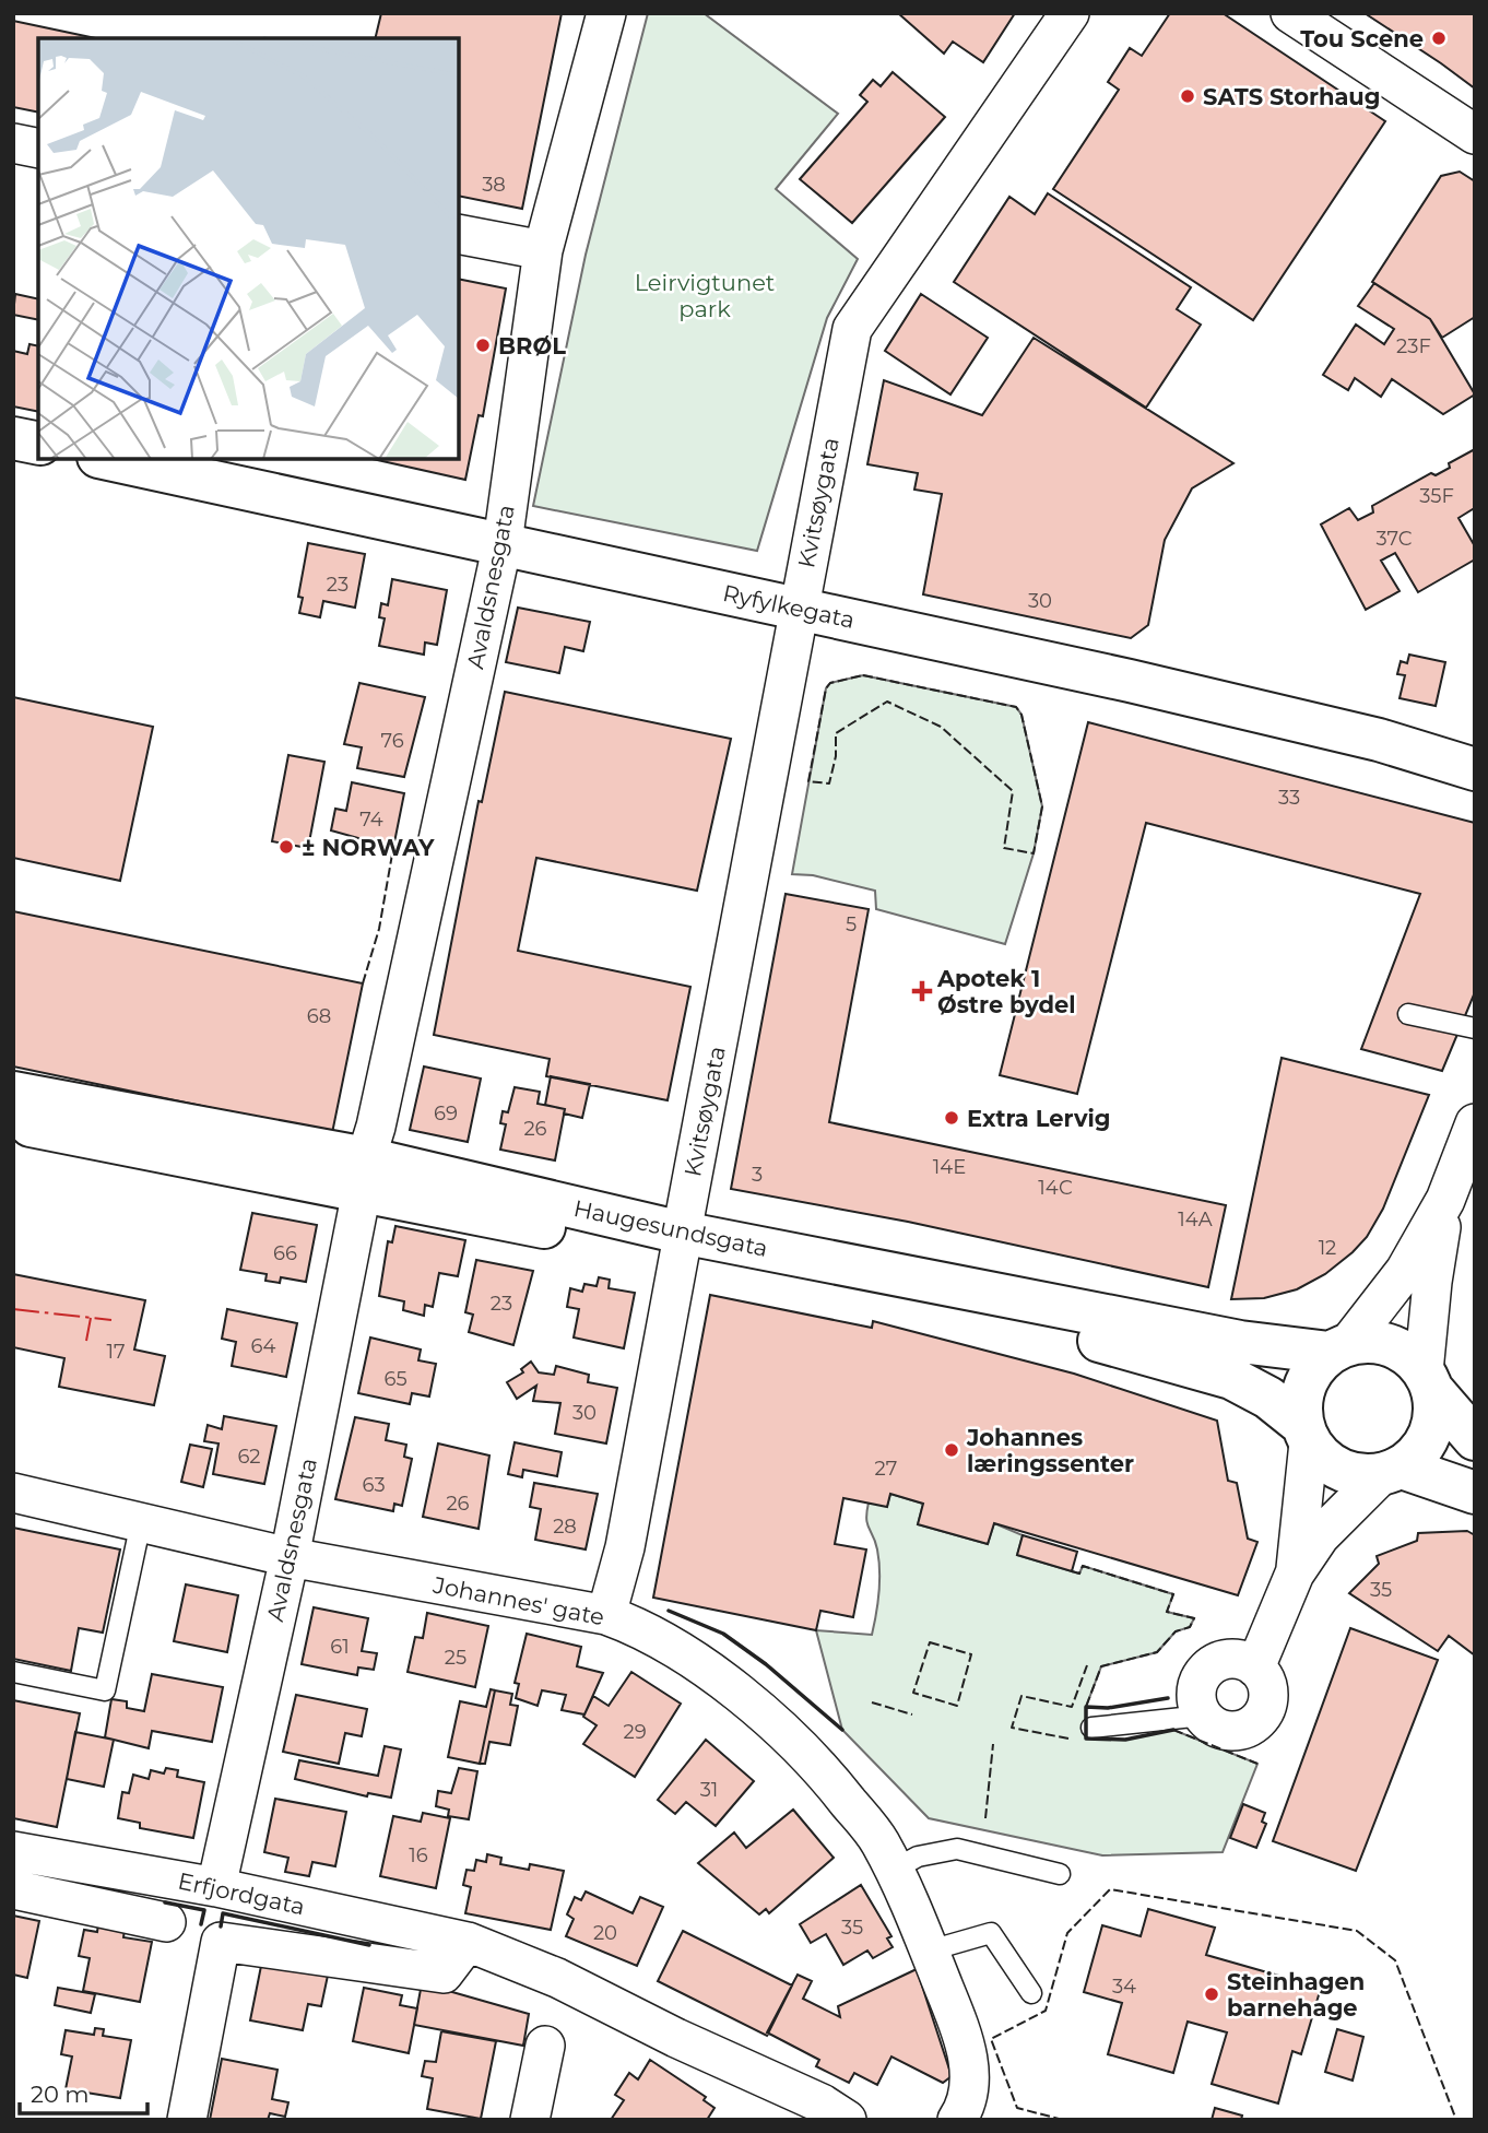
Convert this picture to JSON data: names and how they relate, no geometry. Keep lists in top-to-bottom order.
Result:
{
  "streets": {
    "main road": ["Ryfylkegata", "Haugesundsgata"],
    "street": [
      "Kvitsøygata",
      "Avaldsnesgata",
      "Johannes' gate",
      "Erfjordgata"
    ]
  },
  "crossings": [
    ["Kvitsøygata", "Ryfylkegata"],
    ["Kvitsøygata", "Haugesundsgata"],
    ["Kvitsøygata", "Johannes' gate"],
    ["Avaldsnesgata", "Ryfylkegata"],
    ["Avaldsnesgata", "Haugesundsgata"],
    ["Avaldsnesgata", "Johannes' gate"],
    ["Avaldsnesgata", "Erfjordgata"]
  ],
  "parks": ["Leirvigtunet park"],
  "places": {
    "other": [
      "Tou Scene",
      "SATS Storhaug",
      "BRØL",
      "± NORWAY",
      "Extra Lervig",
      "Johannes læringssenter",
      "Steinhagen barnehage"
    ],
    "health": ["Apotek 1 Østre bydel"]
  },
  "house_numbers": [
    "38",
    "23F",
    "35F",
    "37C",
    "23",
    "30",
    "76",
    "33",
    "74",
    "5",
    "68",
    "69",
    "26",
    "14E",
    "3",
    "14C",
    "14A",
    "12",
    "66",
    "23",
    "64",
    "17",
    "65",
    "30",
    "62",
    "27",
    "63",
    "26",
    "28",
    "35",
    "61",
    "25",
    "29",
    "31",
    "16",
    "35",
    "20",
    "34"
  ],
  "scale_bar": "20 m"
}
